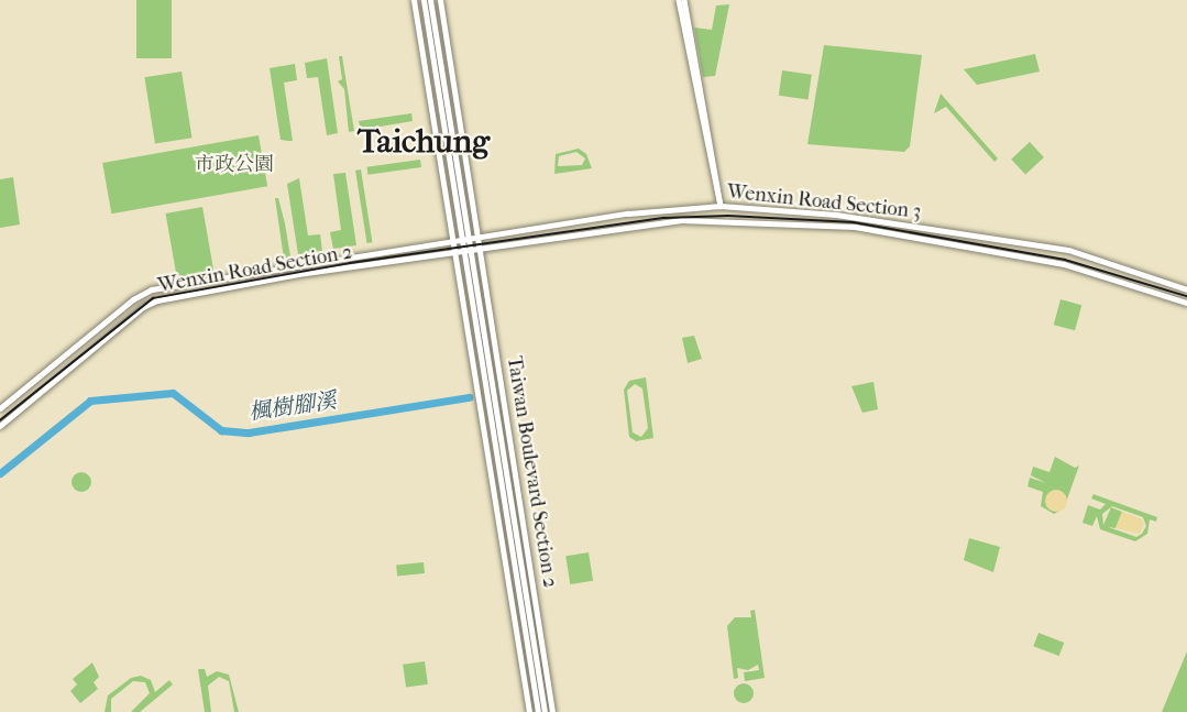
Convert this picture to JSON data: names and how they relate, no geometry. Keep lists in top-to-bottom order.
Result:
{
  "streets": {
    "main road": ["Wenxin Road Section 3", "Wenxin Road Section 2", "Taiwan Boulevard Section 2"]
  },
  "crossings": [
    ["Wenxin Road Section 3", "Wenxin Road Section 2"],
    ["Wenxin Road Section 3", "Taiwan Boulevard Section 2"],
    ["Wenxin Road Section 2", "Taiwan Boulevard Section 2"]
  ],
  "districts": ["Taichung"],
  "water": ["楓樹腳溪"],
  "parks": ["市政公園"]
}
